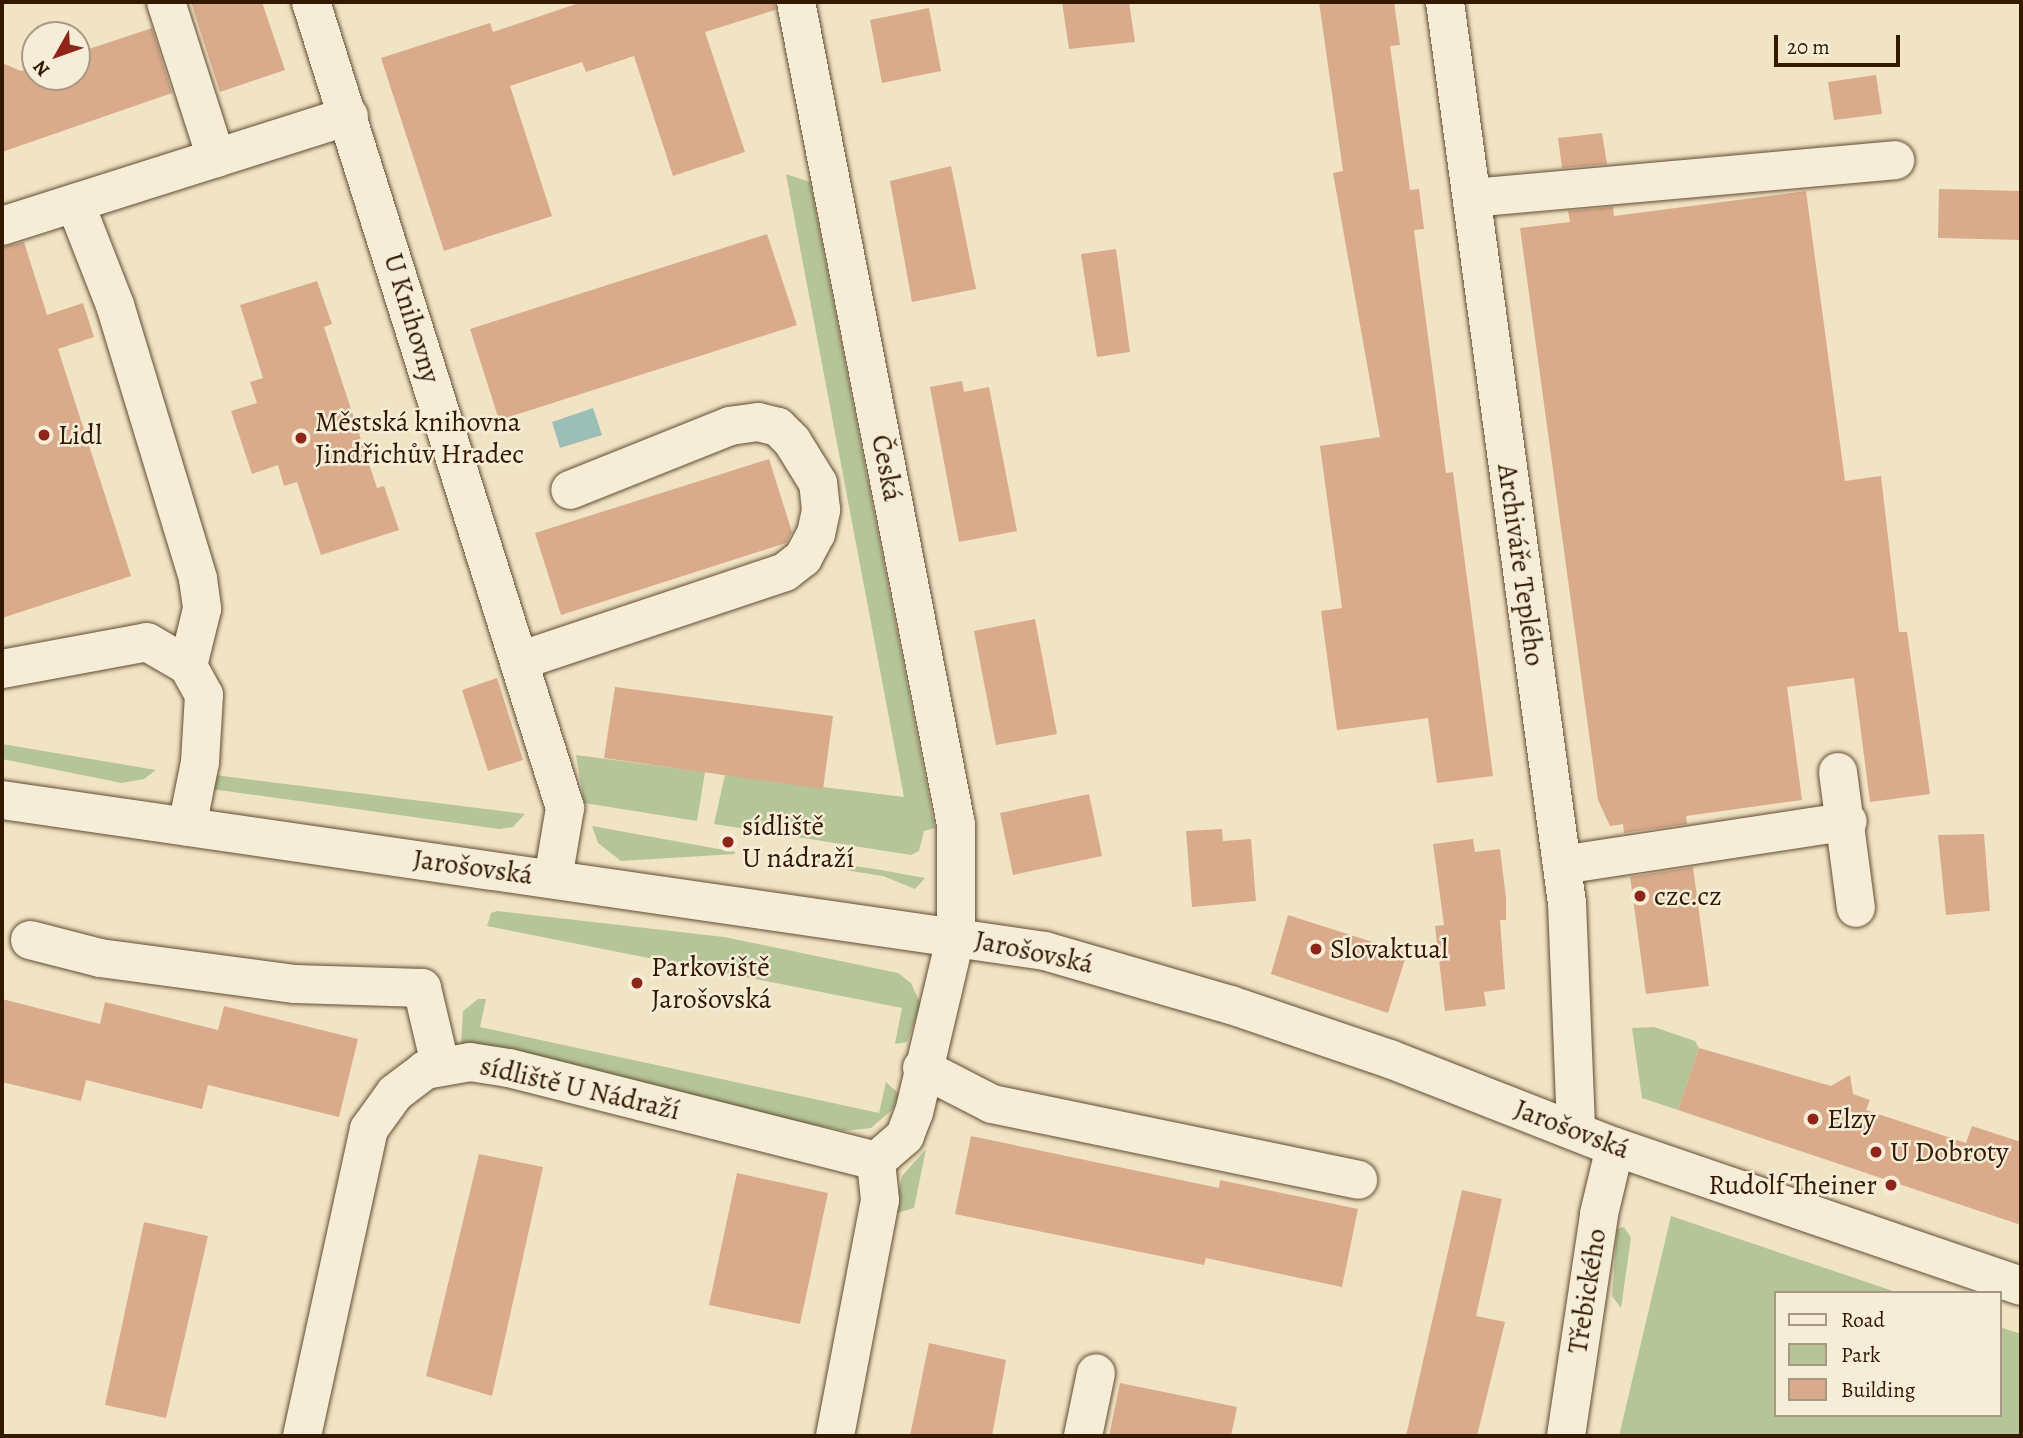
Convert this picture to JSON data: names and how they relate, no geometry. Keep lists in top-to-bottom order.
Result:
{
  "streets": {
    "street": [
      "U Knihovny",
      "Česká",
      "Archiváře Teplého",
      "Jarošovská",
      "sídliště U Nádraží",
      "Třebického"
    ]
  },
  "crossings": [
    ["U Knihovny", "Jarošovská"],
    ["Česká", "Jarošovská"],
    ["Archiváře Teplého", "Jarošovská"],
    ["Jarošovská", "Třebického"]
  ],
  "places": [
    "Lidl",
    "Městská knihovna Jindřichův Hradec",
    "sídliště U nádraží",
    "czc.cz",
    "Slovaktual",
    "Parkoviště Jarošovská",
    "Elzy",
    "U Dobroty",
    "Rudolf Theiner"
  ],
  "legend": ["Road", "Park", "Building"],
  "scale_bar": "20 m",
  "north": "bottom left"
}
